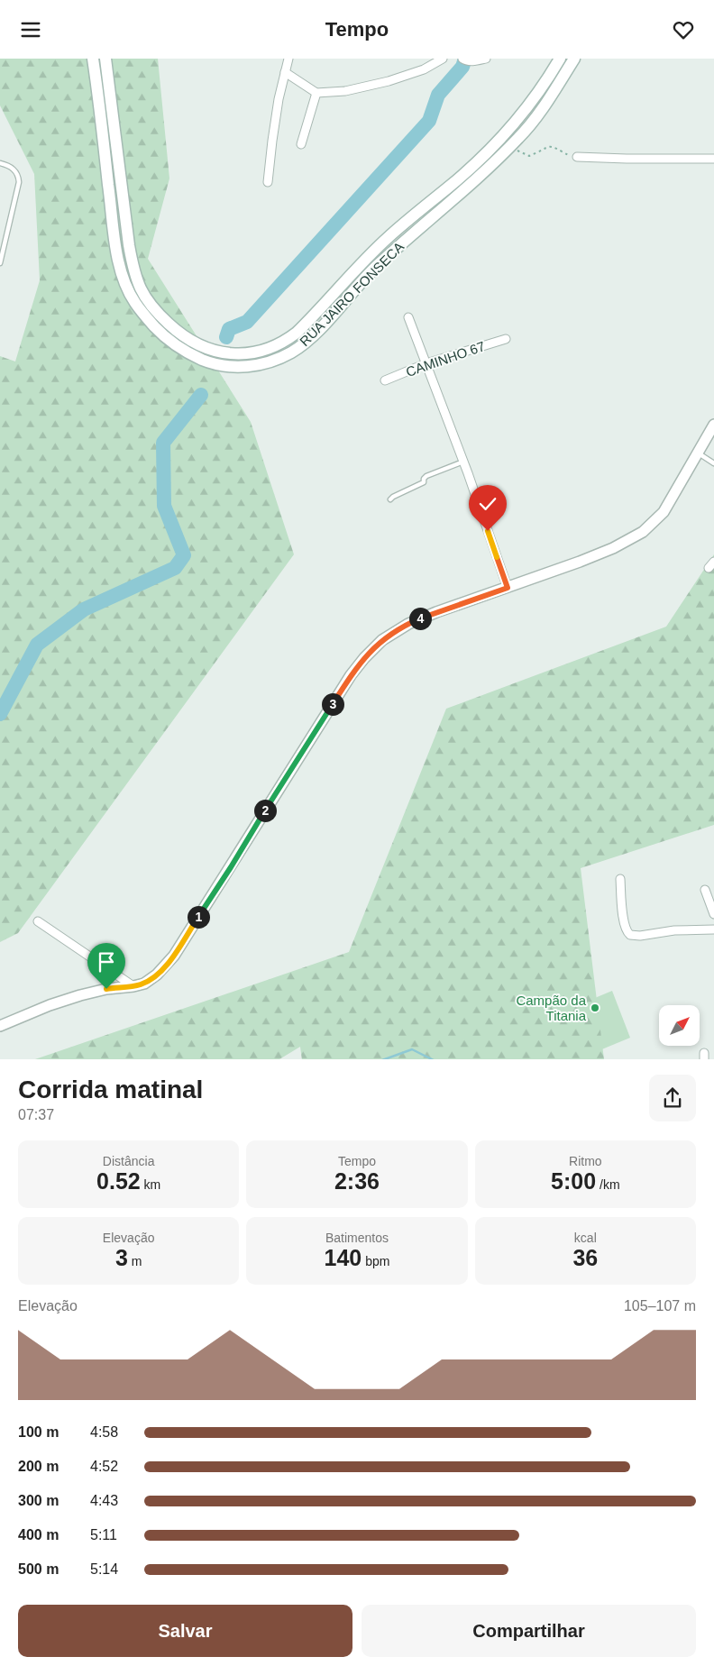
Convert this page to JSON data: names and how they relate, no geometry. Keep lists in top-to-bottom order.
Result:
{
  "streets": {
    "main road": ["RUA JAIRO FONSECA"],
    "street": ["CAMINHO 67"]
  },
  "places": ["Campão da Titania"],
  "north": "top right",
  "page": {
    "header": "Tempo",
    "pins": [
      "4",
      "3",
      "2",
      "1"
    ],
    "heading": ["Corrida matinal", "07:37"],
    "stats": [
      ["Distância", "0.52 km"],
      ["Tempo", "2:36"],
      ["Ritmo", "5:00 /km"],
      ["Elevação", "3 m"],
      ["Batimentos", "140 bpm"],
      ["kcal", "36"]
    ],
    "chart": ["Elevação", "105–107 m"],
    "list": [
      {
        "name": "100 m",
        "note": "4:58"
      },
      {
        "name": "200 m",
        "note": "4:52"
      },
      {
        "name": "300 m",
        "note": "4:43"
      },
      {
        "name": "400 m",
        "note": "5:11"
      },
      {
        "name": "500 m",
        "note": "5:14"
      }
    ],
    "buttons": ["Salvar", "Compartilhar"]
  }
}
